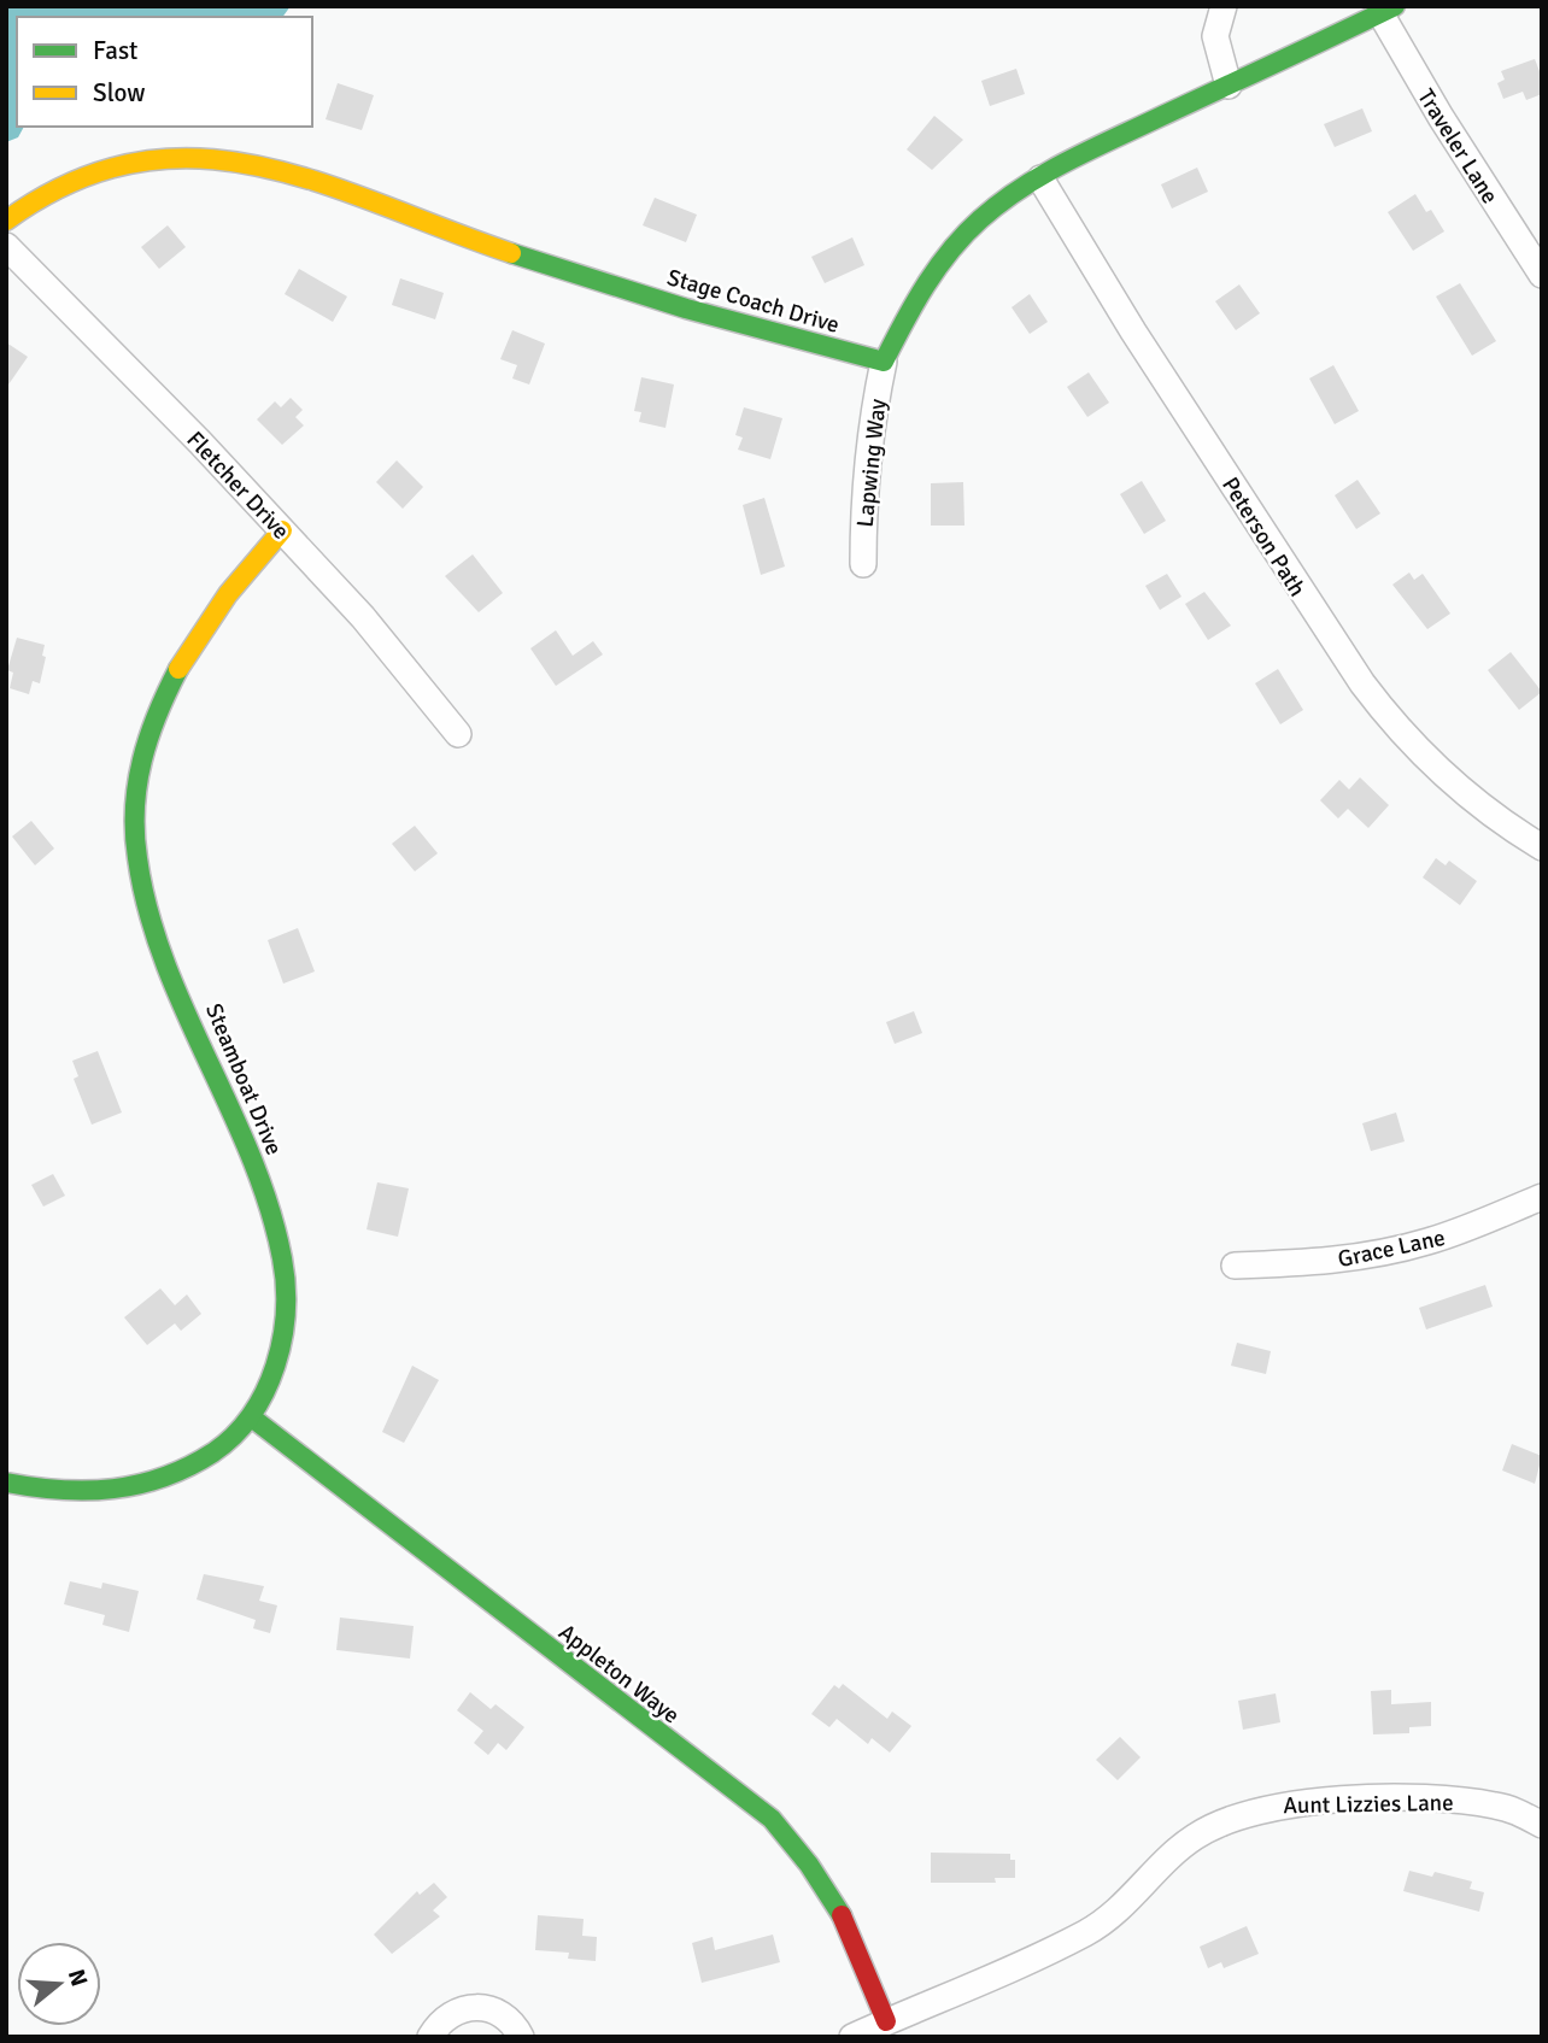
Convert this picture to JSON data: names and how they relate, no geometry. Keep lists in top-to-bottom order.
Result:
{
  "streets": {
    "street": [
      "Traveler Lane",
      "Stage Coach Drive",
      "Lapwing Way",
      "Fletcher Drive",
      "Peterson Path",
      "Steamboat Drive",
      "Grace Lane",
      "Appleton Waye",
      "Aunt Lizzies Lane"
    ]
  },
  "crossings": [
    ["Stage Coach Drive", "Lapwing Way"],
    ["Fletcher Drive", "Steamboat Drive"],
    ["Steamboat Drive", "Appleton Waye"],
    ["Appleton Waye", "Aunt Lizzies Lane"]
  ],
  "legend": ["Fast", "Slow"],
  "north": "right"
}
